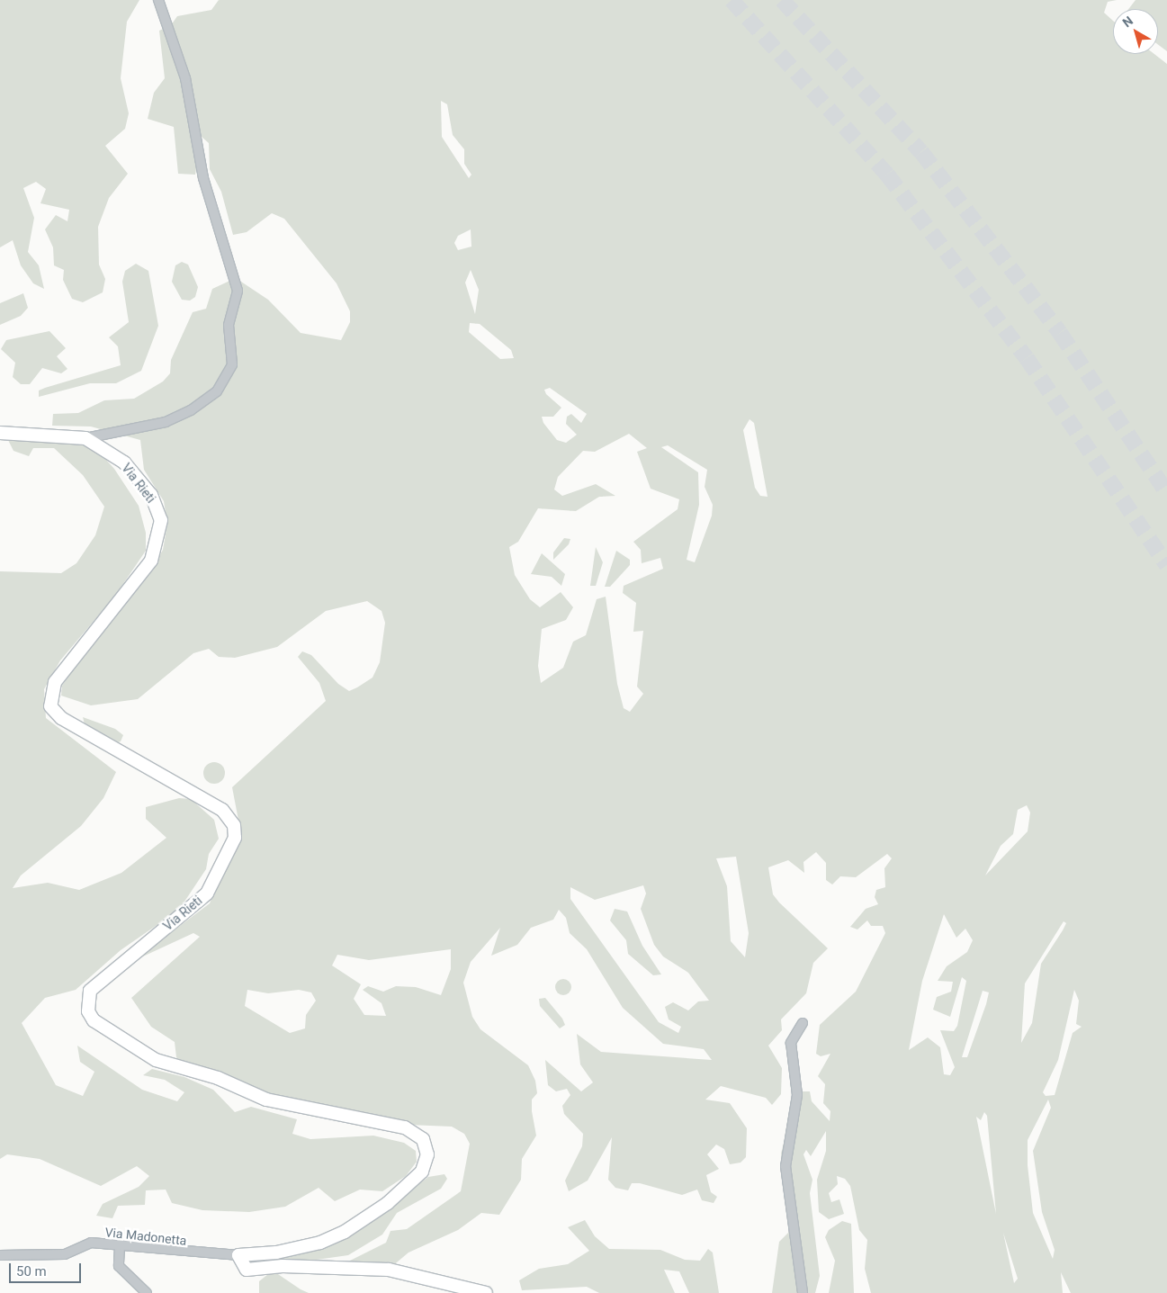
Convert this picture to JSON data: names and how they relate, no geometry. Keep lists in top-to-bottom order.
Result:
{
  "streets": {
    "street": ["Via Rieti", "Via Madonetta"]
  },
  "crossings": [
    ["Via Rieti", "Via Madonetta"]
  ],
  "scale_bar": "50 m",
  "north": "top left"
}
